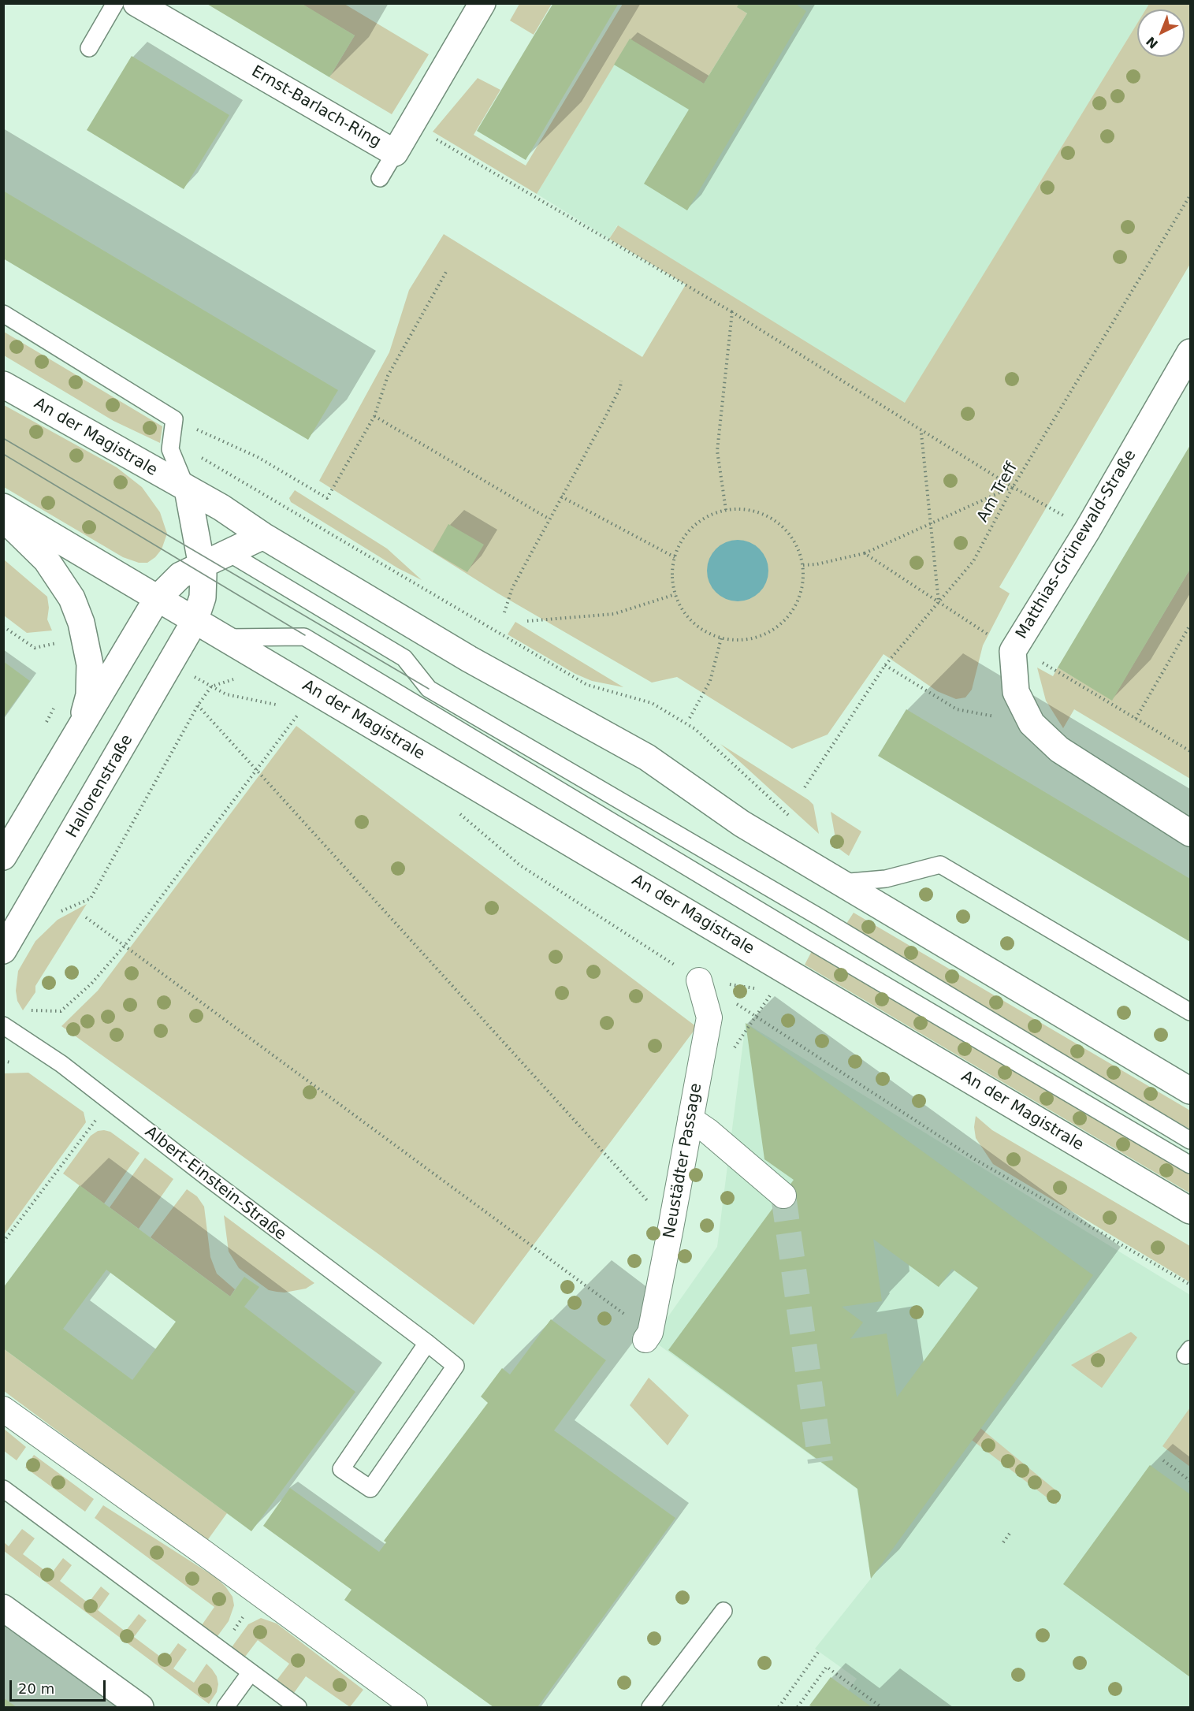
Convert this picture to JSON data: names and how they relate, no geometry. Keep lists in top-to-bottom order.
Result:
{
  "streets": {
    "main road": [
      "Ernst-Barlach-Ring",
      "An der Magistrale",
      "Matthias-Grünewald-Straße",
      "Hallorenstraße"
    ],
    "street": ["Neustädter Passage"],
    "lane": ["Albert-Einstein-Straße"],
    "path": ["Am Treff"]
  },
  "crossings": [
    ["An der Magistrale", "Hallorenstraße"]
  ],
  "scale_bar": "20 m",
  "north": "bottom left"
}
